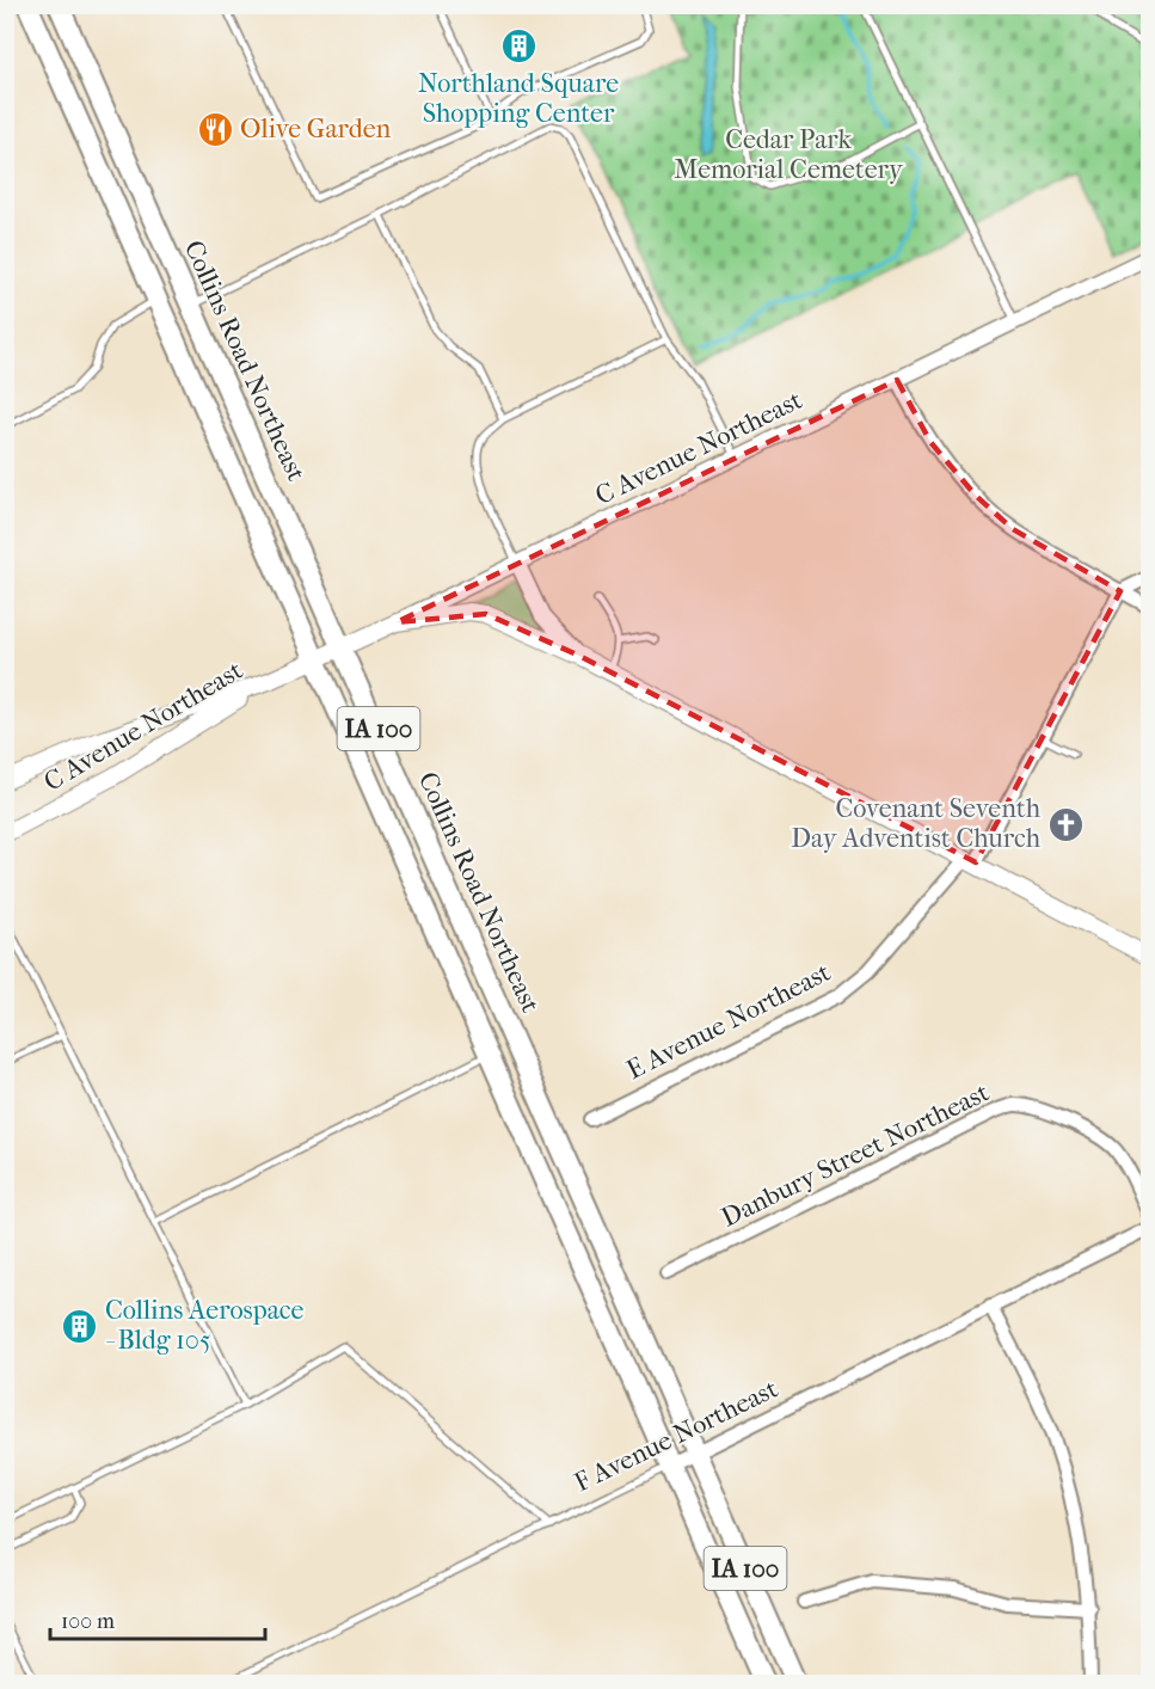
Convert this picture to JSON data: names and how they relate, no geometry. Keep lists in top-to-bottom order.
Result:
{
  "streets": {
    "highway": ["Collins Road Northeast", "IA 100"],
    "main road": ["C Avenue Northeast"],
    "street": ["E Avenue Northeast", "Danbury Street Northeast", "F Avenue Northeast"]
  },
  "crossings": [
    ["Collins Road Northeast", "C Avenue Northeast"],
    ["Collins Road Northeast", "F Avenue Northeast"],
    ["C Avenue Northeast", "IA 100"],
    ["IA 100", "F Avenue Northeast"]
  ],
  "parks": ["Cedar Park Memorial Cemetery"],
  "places": {
    "building": ["Northland Square Shopping Center", "Collins Aerospace - Bldg 105"],
    "restaurant": ["Olive Garden"],
    "church": ["Covenant Seventh Day Adventist Church"]
  },
  "scale_bar": "100 m"
}
